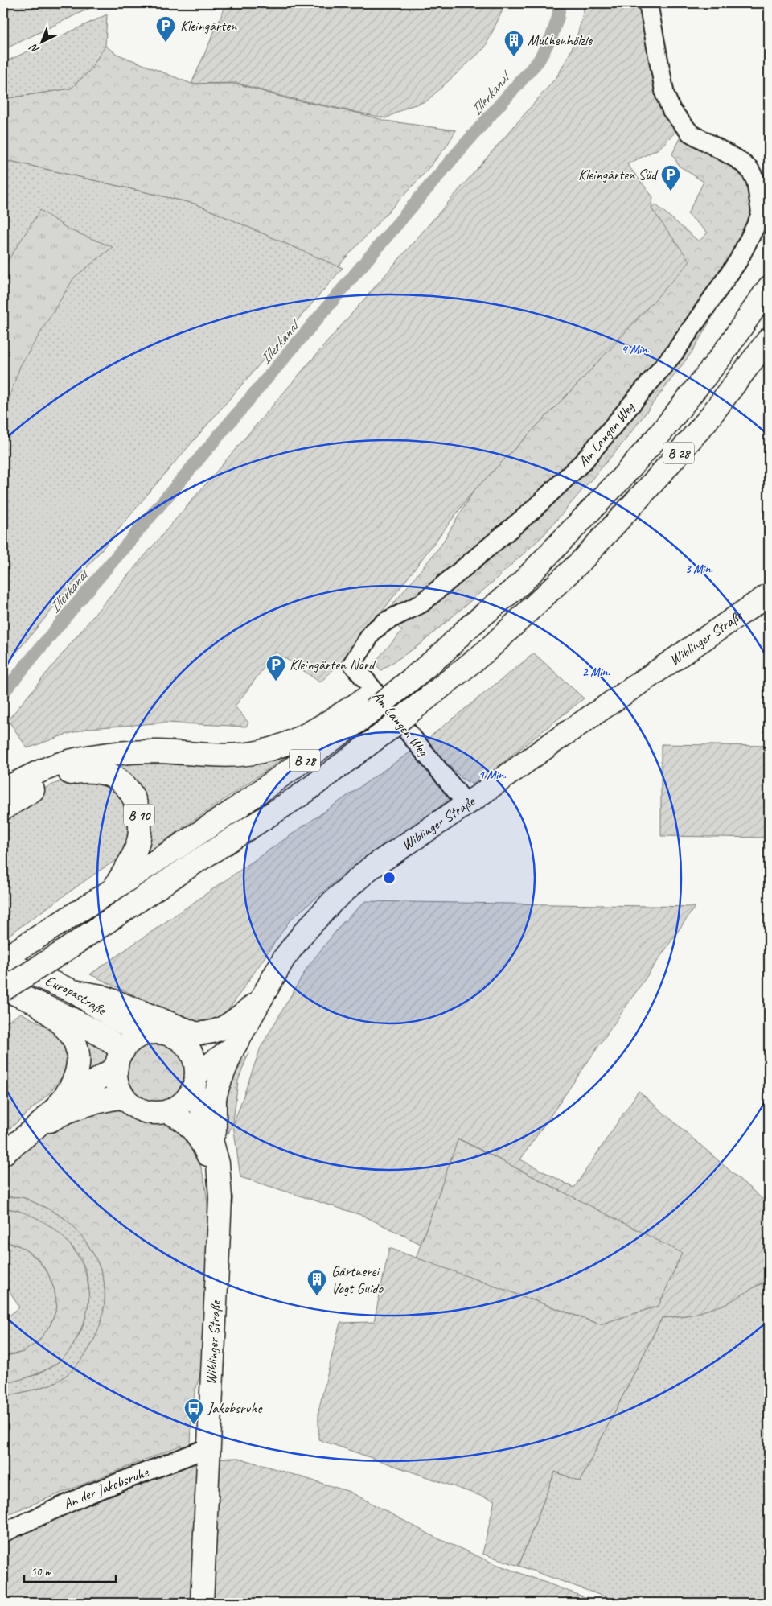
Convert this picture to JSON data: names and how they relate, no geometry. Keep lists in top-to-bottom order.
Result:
{
  "streets": {
    "main road": [
      "B 28",
      "Wiblinger Straße",
      "B 10",
      "Europastraße"
    ],
    "street": ["Am Langen Weg", "An der Jakobsruhe"]
  },
  "crossings": [
    ["Am Langen Weg", "Wiblinger Straße"],
    ["B 28", "B 10"],
    ["B 28", "Europastraße"],
    ["Wiblinger Straße", "B 10"],
    ["Wiblinger Straße", "Europastraße"],
    ["Wiblinger Straße", "An der Jakobsruhe"],
    ["B 10", "Europastraße"]
  ],
  "water": ["Illerkanal"],
  "places": {
    "parking": ["Kleingärten", "Kleingärten Süd", "Kleingärten Nord"],
    "building": ["Muthenhölzle", "Gärtnerei Vogt Guido"],
    "bus stop": ["Jakobsruhe"]
  },
  "scale_bar": "50 m",
  "north": "bottom left",
  "rings": [
    "4 Min.",
    "3 Min.",
    "2 Min.",
    "1 Min."
  ]
}
